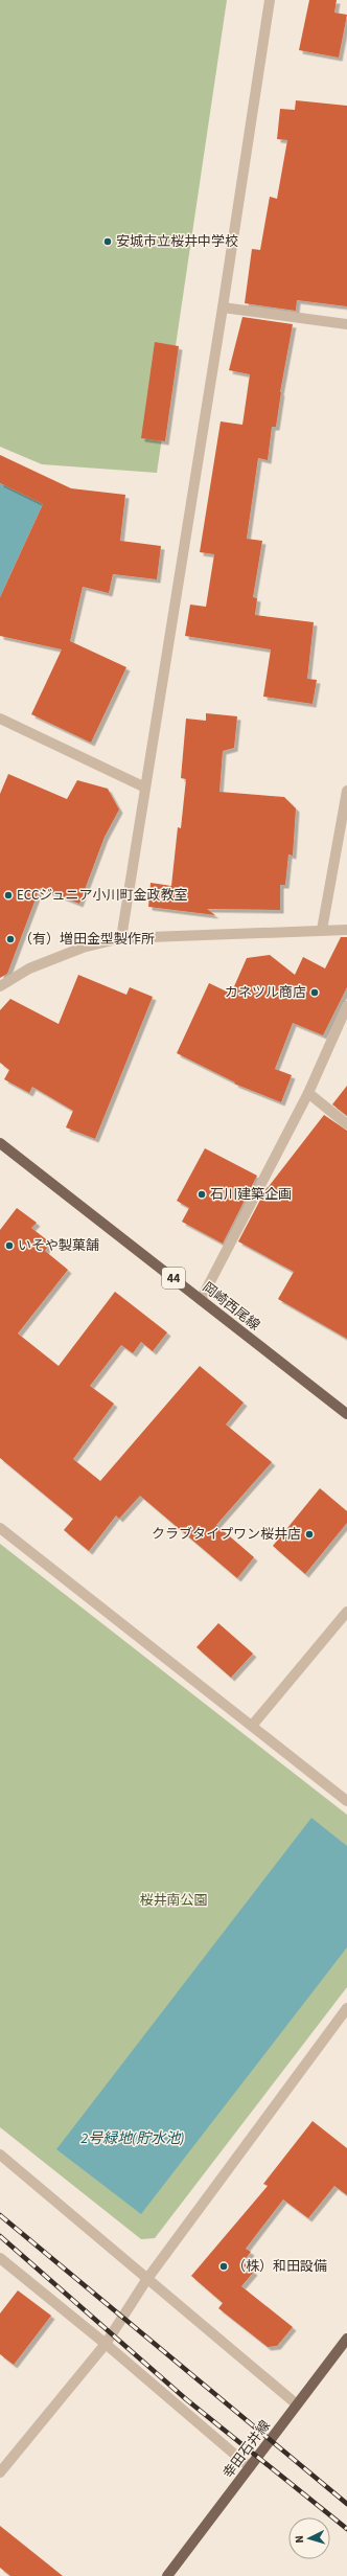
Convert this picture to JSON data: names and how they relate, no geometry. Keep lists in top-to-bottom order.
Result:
{
  "streets": {
    "main road": ["44", "岡崎西尾線", "幸田石井線"]
  },
  "water": ["2号緑地(貯水池)"],
  "parks": ["桜井南公園"],
  "places": [
    "安城市立桜井中学校",
    "ECCジュニア小川町金政教室",
    "（有）増田金型製作所",
    "カネツル商店",
    "石川建築企画",
    "いそや製菓舗",
    "クラブタイプワン桜井店",
    "（株）和田設備"
  ],
  "north": "left"
}
